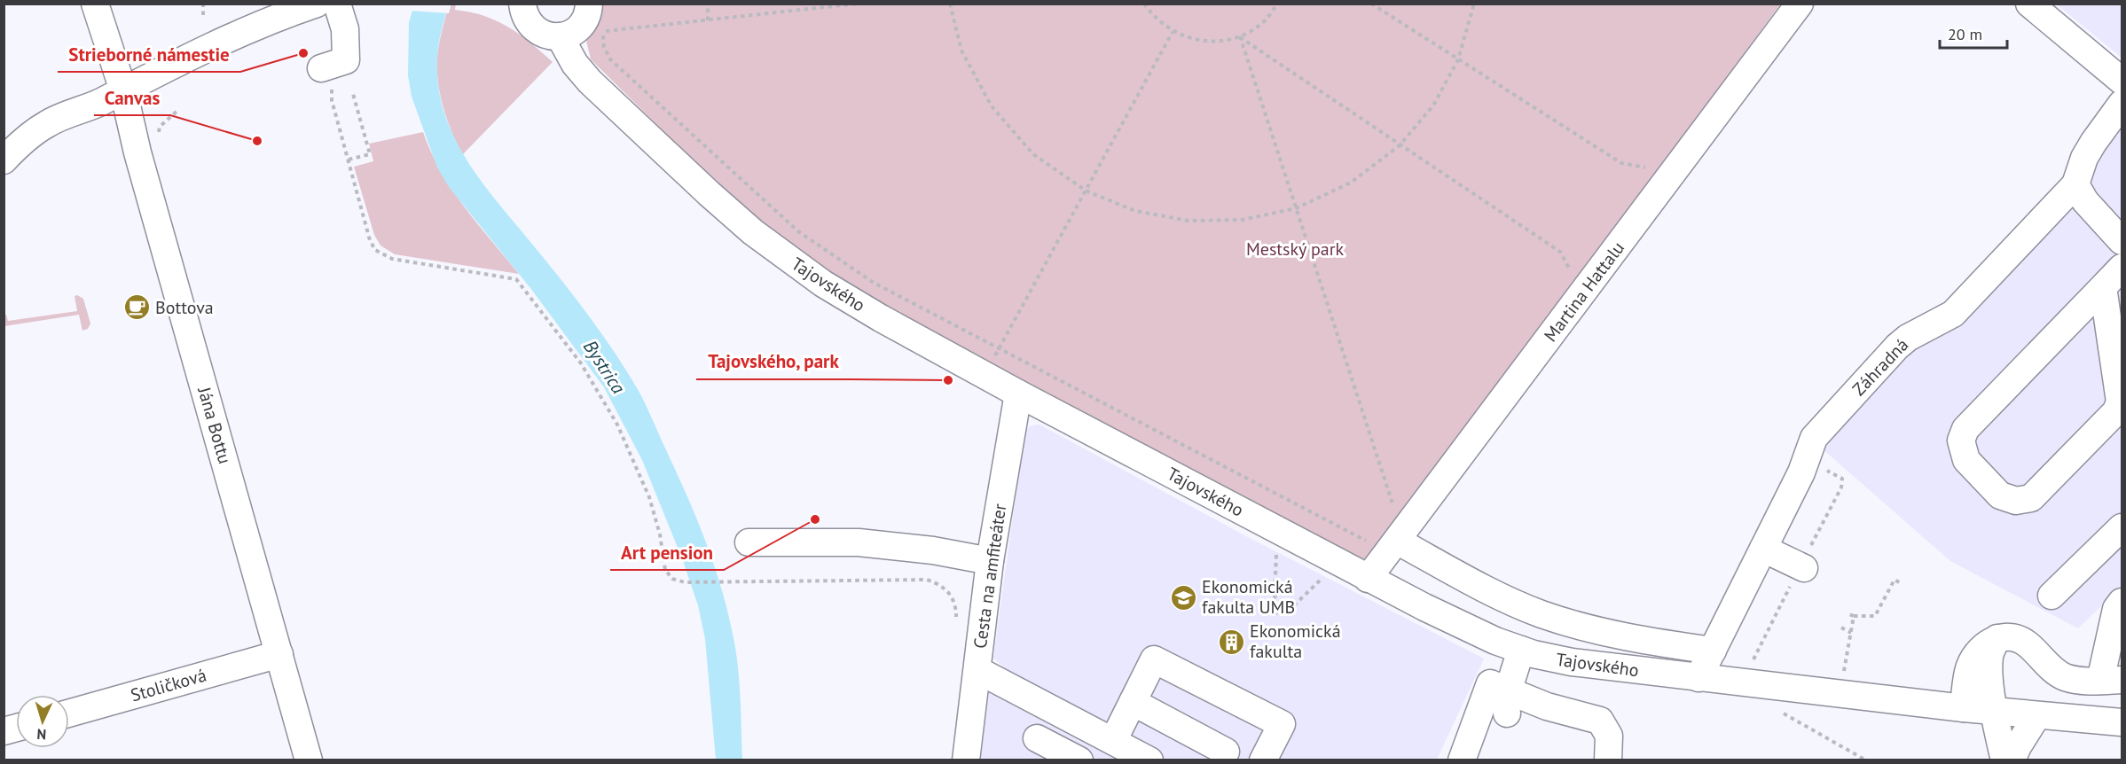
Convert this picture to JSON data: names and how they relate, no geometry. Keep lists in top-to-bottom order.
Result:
{
  "streets": {
    "street": [
      "Tajovského",
      "Martina Hattalu",
      "Záhradná",
      "Jána Bottu",
      "Cesta na amfiteáter",
      "Stoličková"
    ]
  },
  "crossings": [
    ["Tajovského", "Martina Hattalu"],
    ["Tajovského", "Záhradná"],
    ["Tajovského", "Cesta na amfiteáter"],
    ["Jána Bottu", "Stoličková"]
  ],
  "water": ["Bystrica"],
  "parks": ["Mestský park"],
  "places": {
    "other": [
      "Strieborné námestie",
      "Canvas",
      "Tajovského, park",
      "Art pension"
    ],
    "cafe": ["Bottova"],
    "school or university": ["Ekonomická fakulta UMB"],
    "building": ["Ekonomická fakulta"]
  },
  "scale_bar": "20 m",
  "north": "bottom"
}
